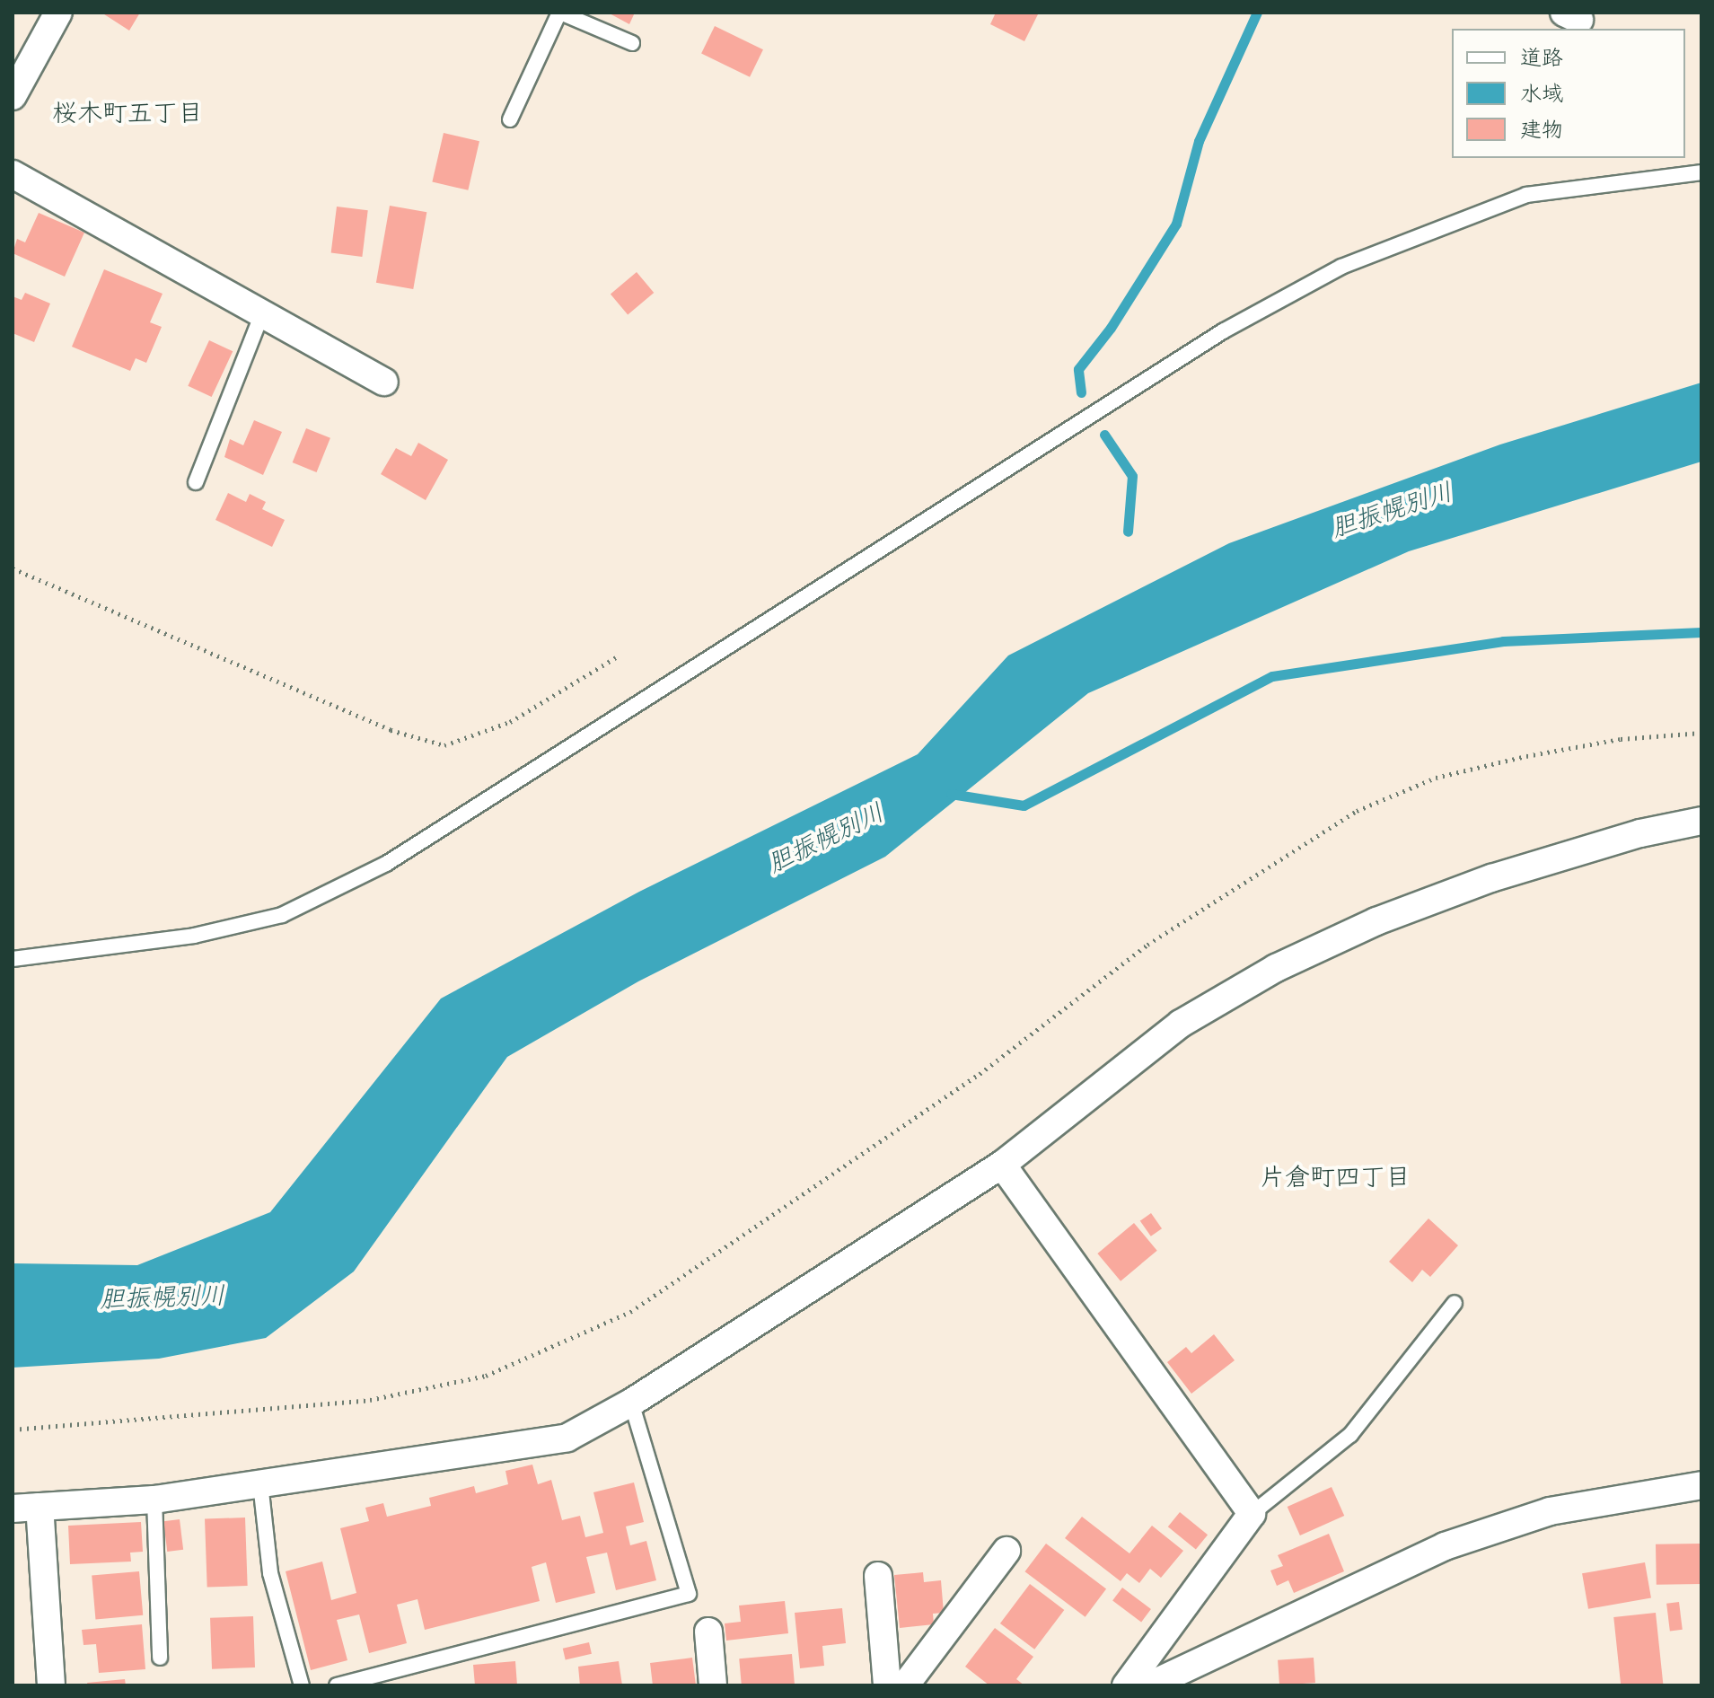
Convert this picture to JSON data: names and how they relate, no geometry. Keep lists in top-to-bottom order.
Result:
{
  "districts": ["桜木町五丁目", "片倉町四丁目"],
  "water": ["胆振幌別川"],
  "legend": ["道路", "水域", "建物"]
}
